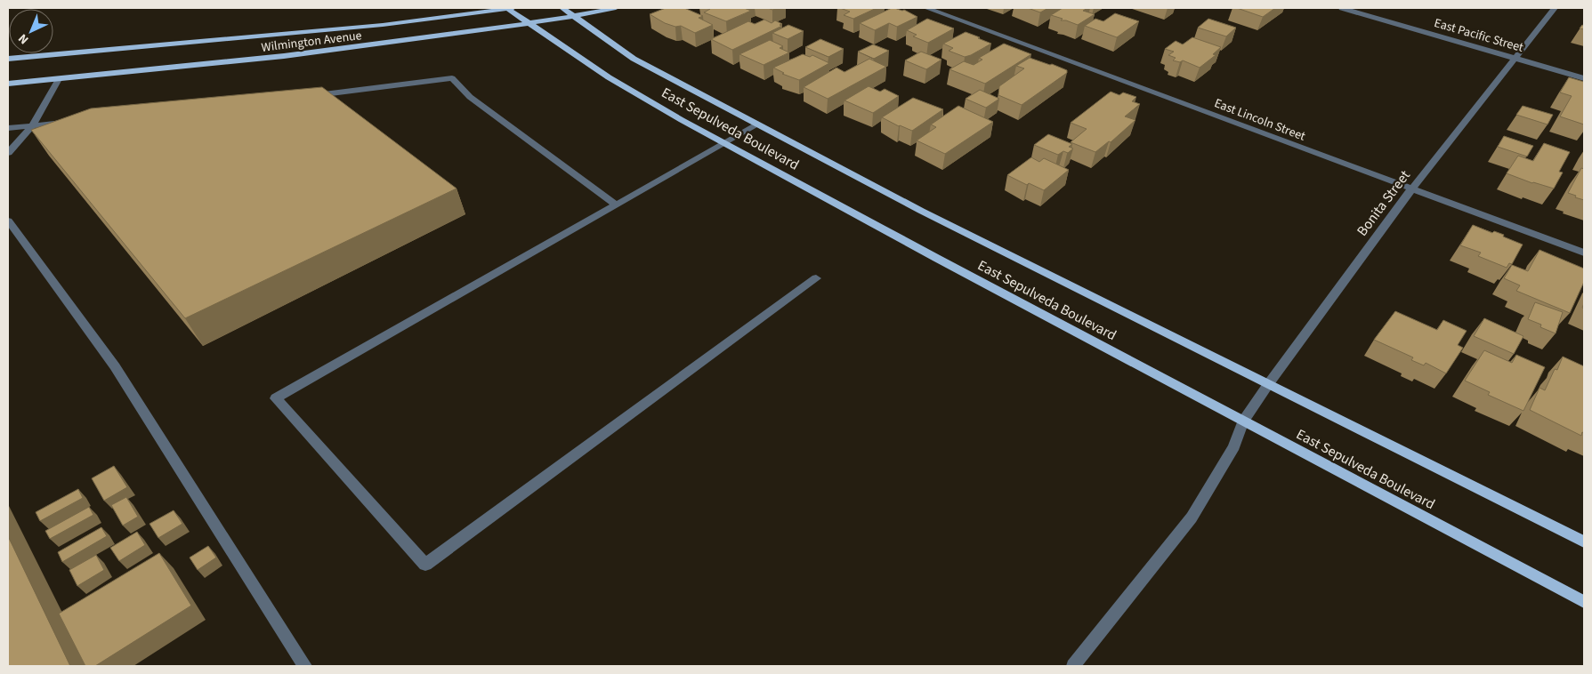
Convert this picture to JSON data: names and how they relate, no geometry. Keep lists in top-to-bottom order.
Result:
{
  "streets": {
    "main road": ["Wilmington Avenue", "East Sepulveda Boulevard"],
    "street": ["East Pacific Street", "East Lincoln Street", "Bonita Street"]
  },
  "crossings": [
    ["East Pacific Street", "Bonita Street"],
    ["Wilmington Avenue", "East Sepulveda Boulevard"],
    ["East Lincoln Street", "Bonita Street"],
    ["East Sepulveda Boulevard", "Bonita Street"]
  ],
  "north": "bottom left"
}
